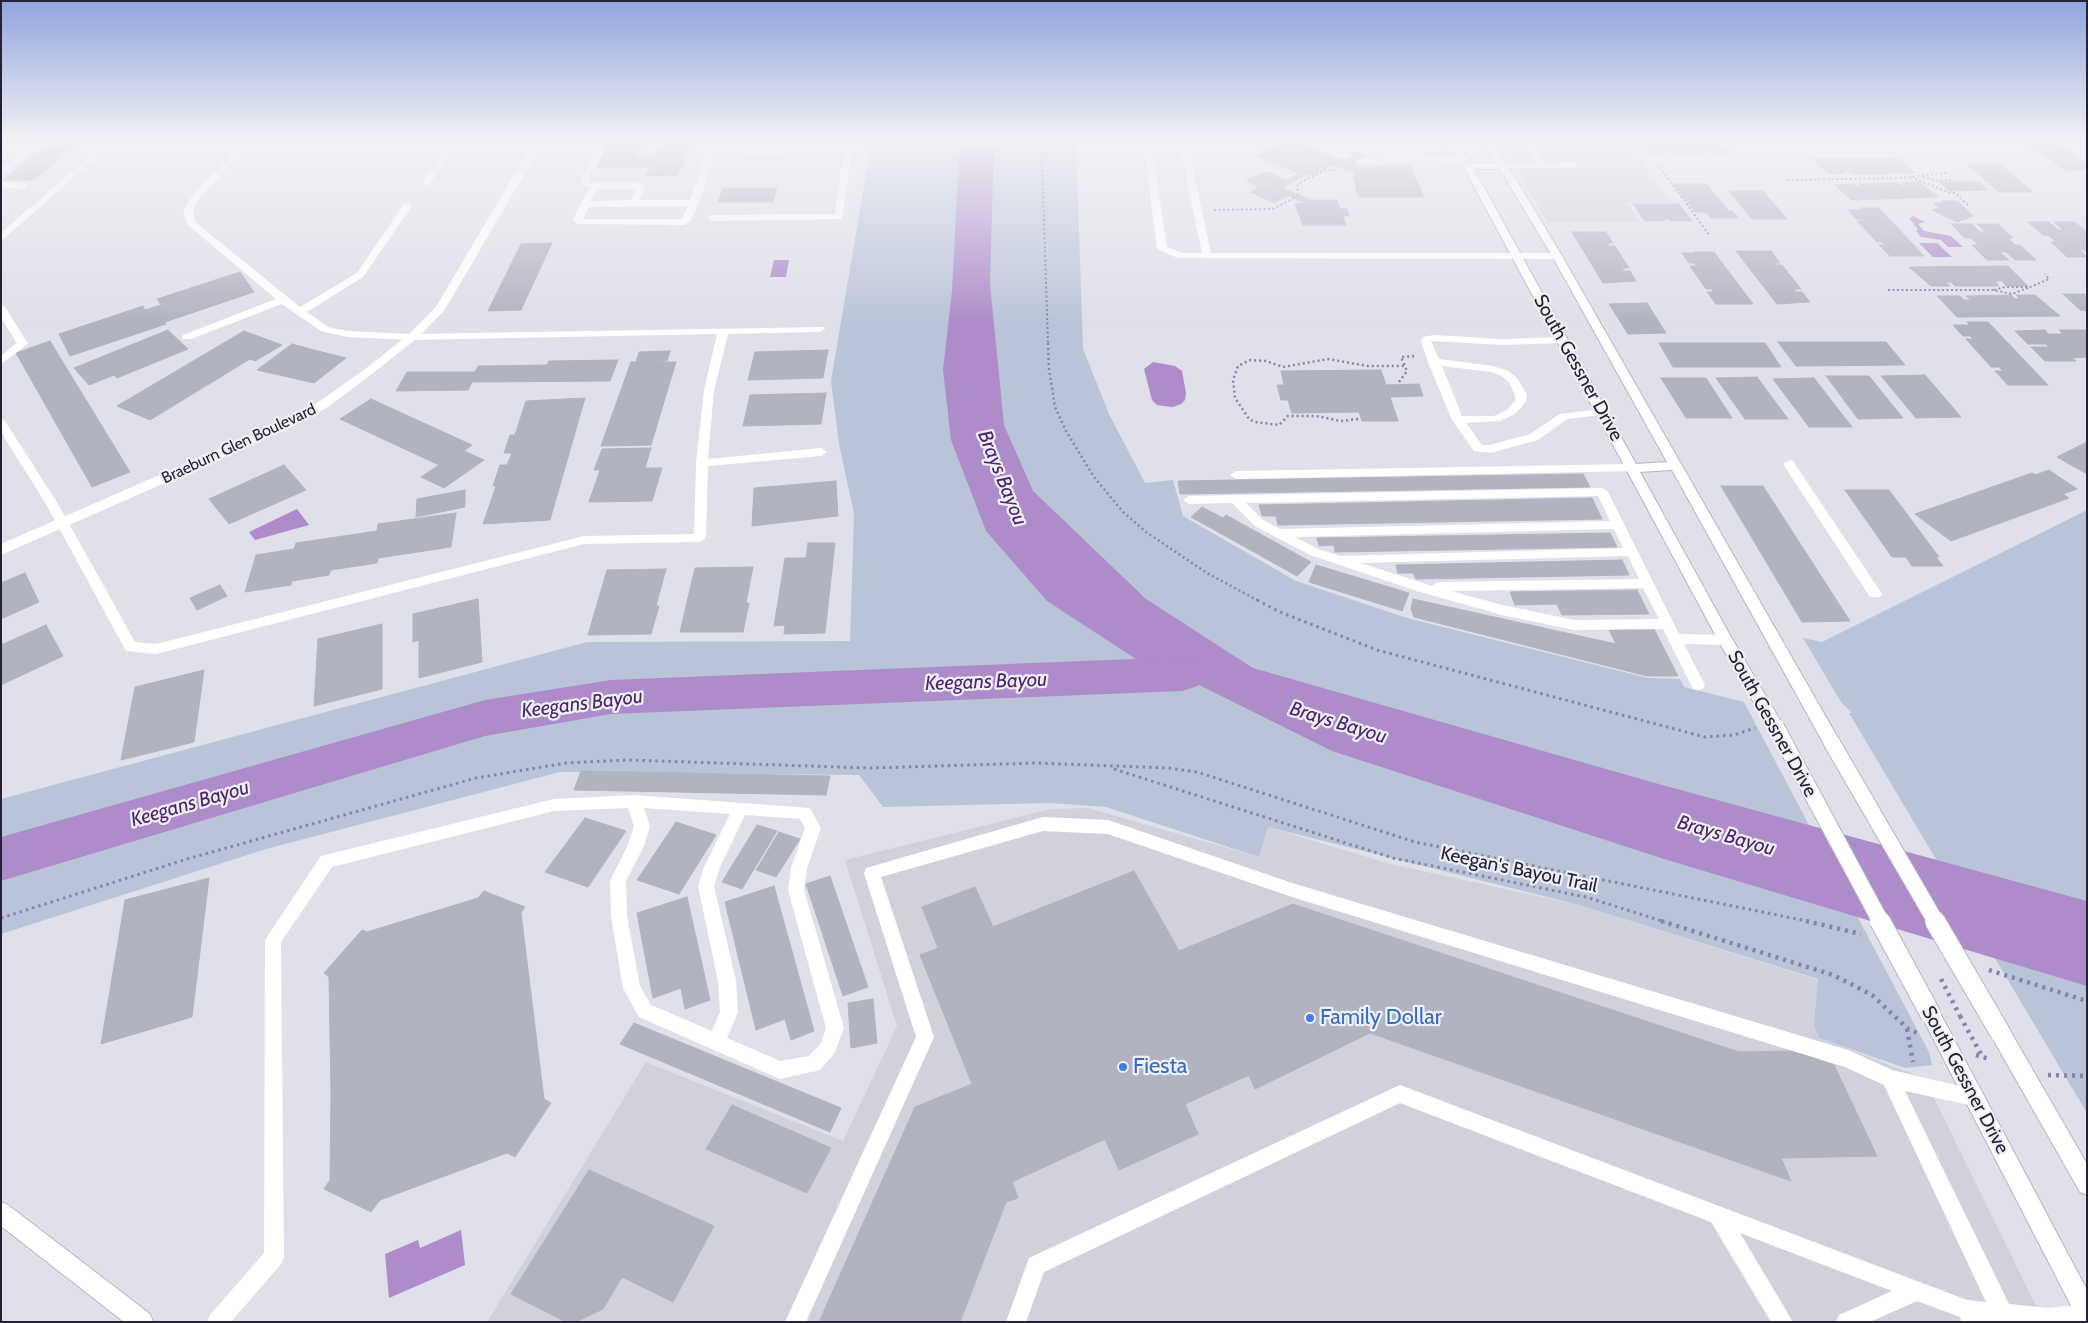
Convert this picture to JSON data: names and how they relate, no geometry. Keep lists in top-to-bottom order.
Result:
{
  "streets": {
    "main road": ["South Gessner Drive", "Braeburn Glen Boulevard"],
    "path": ["Keegan's Bayou Trail"]
  },
  "water": ["Brays Bayou", "Keegans Bayou"],
  "places": ["Family Dollar", "Fiesta"]
}
